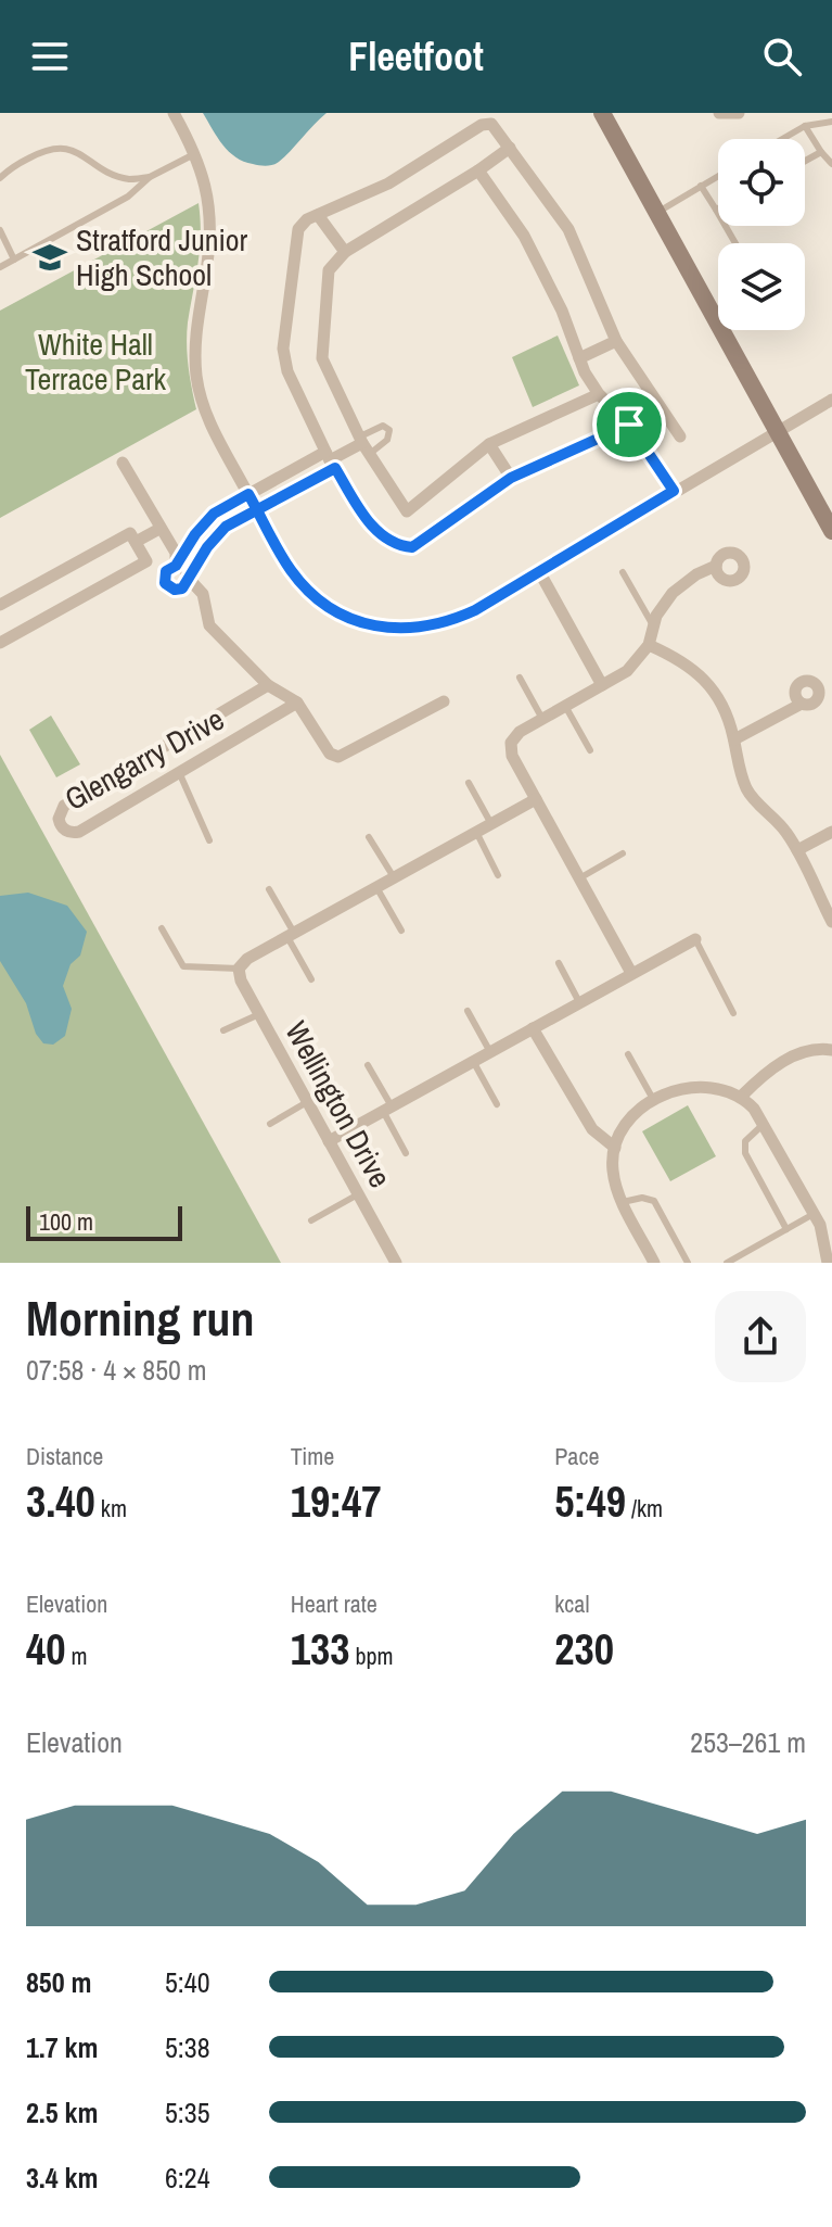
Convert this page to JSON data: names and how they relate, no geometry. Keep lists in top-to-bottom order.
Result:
{
  "streets": {
    "street": ["Glengarry Drive", "Wellington Drive"]
  },
  "parks": ["White Hall Terrace Park"],
  "places": {
    "school or university": ["Stratford Junior High School"]
  },
  "scale_bar": "100 m",
  "page": {
    "header": "Fleetfoot",
    "scale": "100 m",
    "heading": ["Morning run", "07:58 · 4 × 850 m"],
    "stats": [
      ["Distance", "3.40 km"],
      ["Time", "19:47"],
      ["Pace", "5:49 /km"],
      ["Elevation", "40 m"],
      ["Heart rate", "133 bpm"],
      ["kcal", "230"]
    ],
    "chart": ["Elevation", "253–261 m"],
    "list": [
      {
        "name": "850 m",
        "note": "5:40"
      },
      {
        "name": "1.7 km",
        "note": "5:38"
      },
      {
        "name": "2.5 km",
        "note": "5:35"
      },
      {
        "name": "3.4 km",
        "note": "6:24"
      }
    ]
  }
}
